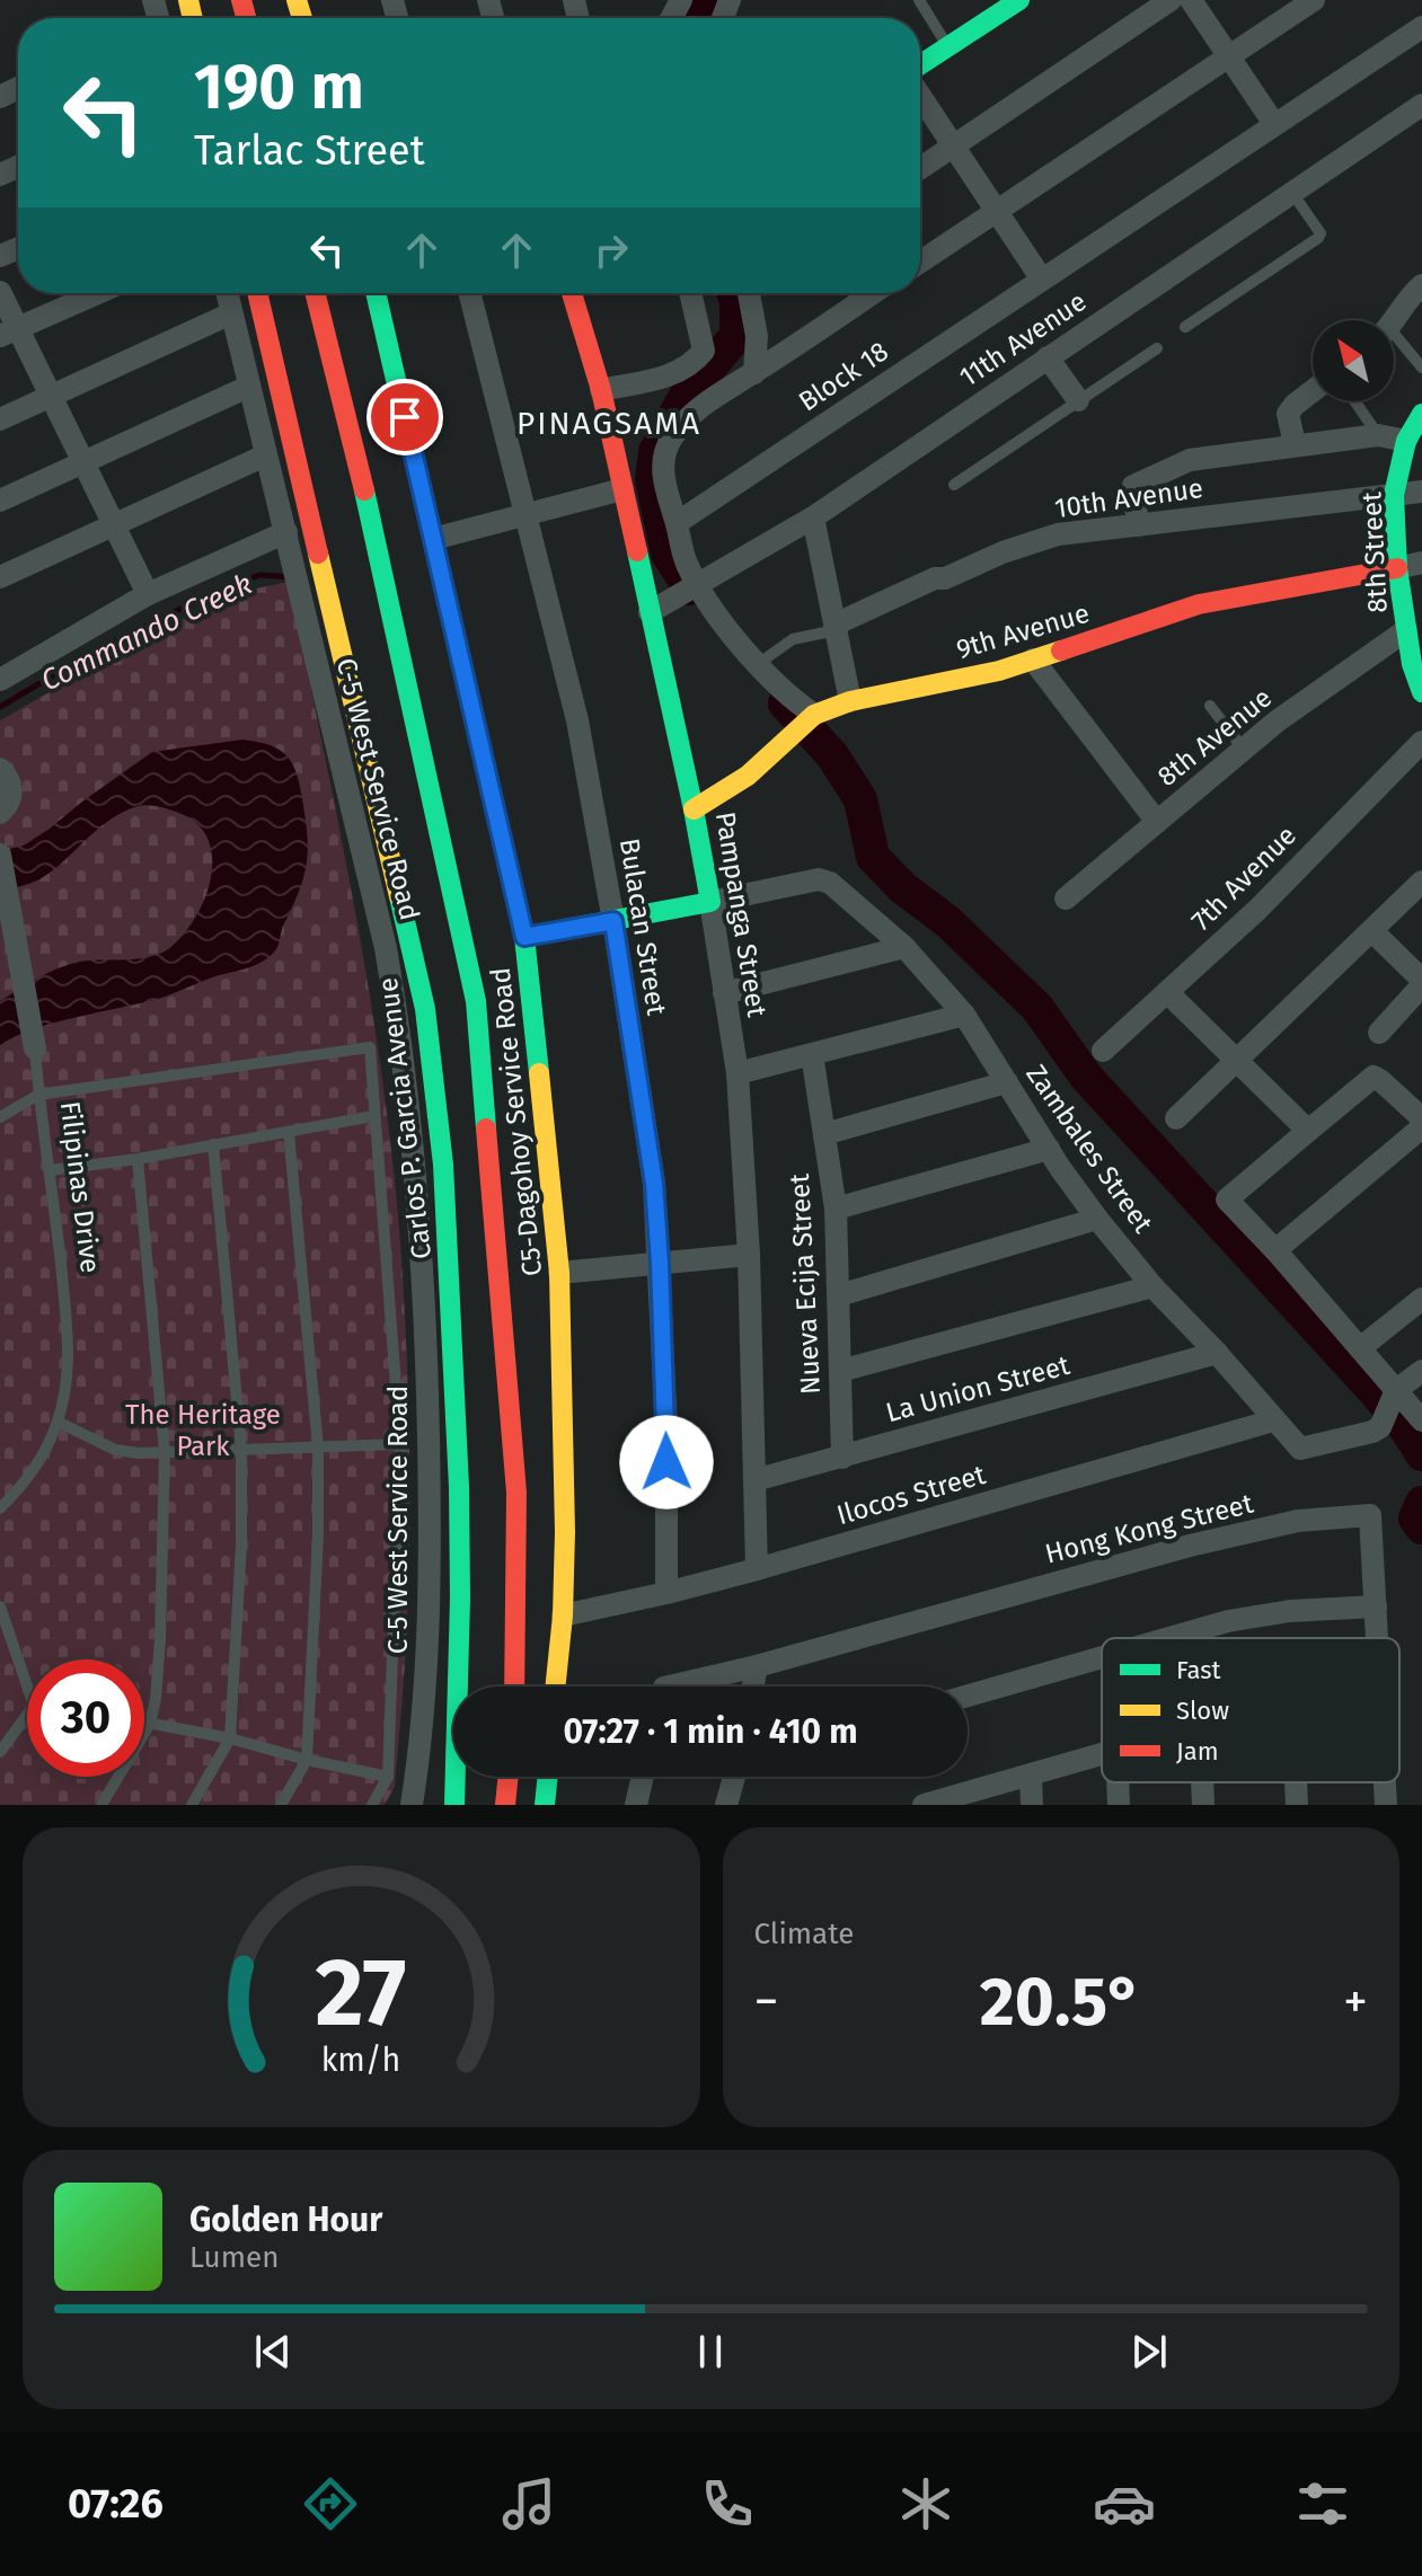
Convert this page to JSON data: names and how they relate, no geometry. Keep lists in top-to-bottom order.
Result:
{
  "streets": {
    "main road": [
      "8th Street",
      "9th Avenue",
      "Pampanga Street",
      "Carlos P. Garcia Avenue",
      "C5-Dagohoy Service Road"
    ],
    "street": [
      "11th Avenue",
      "Block 18",
      "10th Avenue",
      "8th Avenue",
      "C-5 West Service Road",
      "7th Avenue",
      "Bulacan Street",
      "Zambales Street",
      "Filipinas Drive",
      "Nueva Ecija Street",
      "La Union Street",
      "Ilocos Street",
      "Hong Kong Street"
    ]
  },
  "crossings": [
    ["11th Avenue", "Pampanga Street"],
    ["10th Avenue", "8th Street"],
    ["8th Street", "9th Avenue"],
    ["8th Street", "8th Avenue"],
    ["9th Avenue", "Pampanga Street"],
    ["Pampanga Street", "Zambales Street"],
    ["Pampanga Street", "La Union Street"],
    ["Pampanga Street", "Ilocos Street"],
    ["Bulacan Street", "Ilocos Street"],
    ["C5-Dagohoy Service Road", "Ilocos Street"],
    ["Zambales Street", "La Union Street"],
    ["Zambales Street", "Ilocos Street"],
    ["Nueva Ecija Street", "La Union Street"]
  ],
  "districts": ["PINAGSAMA"],
  "water": ["Commando Creek"],
  "parks": ["The Heritage Park"],
  "legend": ["Fast", "Slow", "Jam"],
  "north": "top left",
  "page": {
    "turn": ["190 m", "Tarlac Street"],
    "limit": "30",
    "trip": "07:27 · 1 min · 410 m",
    "tile": "Climate",
    "heat": ["−", "20.5°", "+"],
    "song": ["Golden Hour", "Lumen"],
    "tabs": "07:26",
    "gauge": ["27", "km/h"]
  }
}
